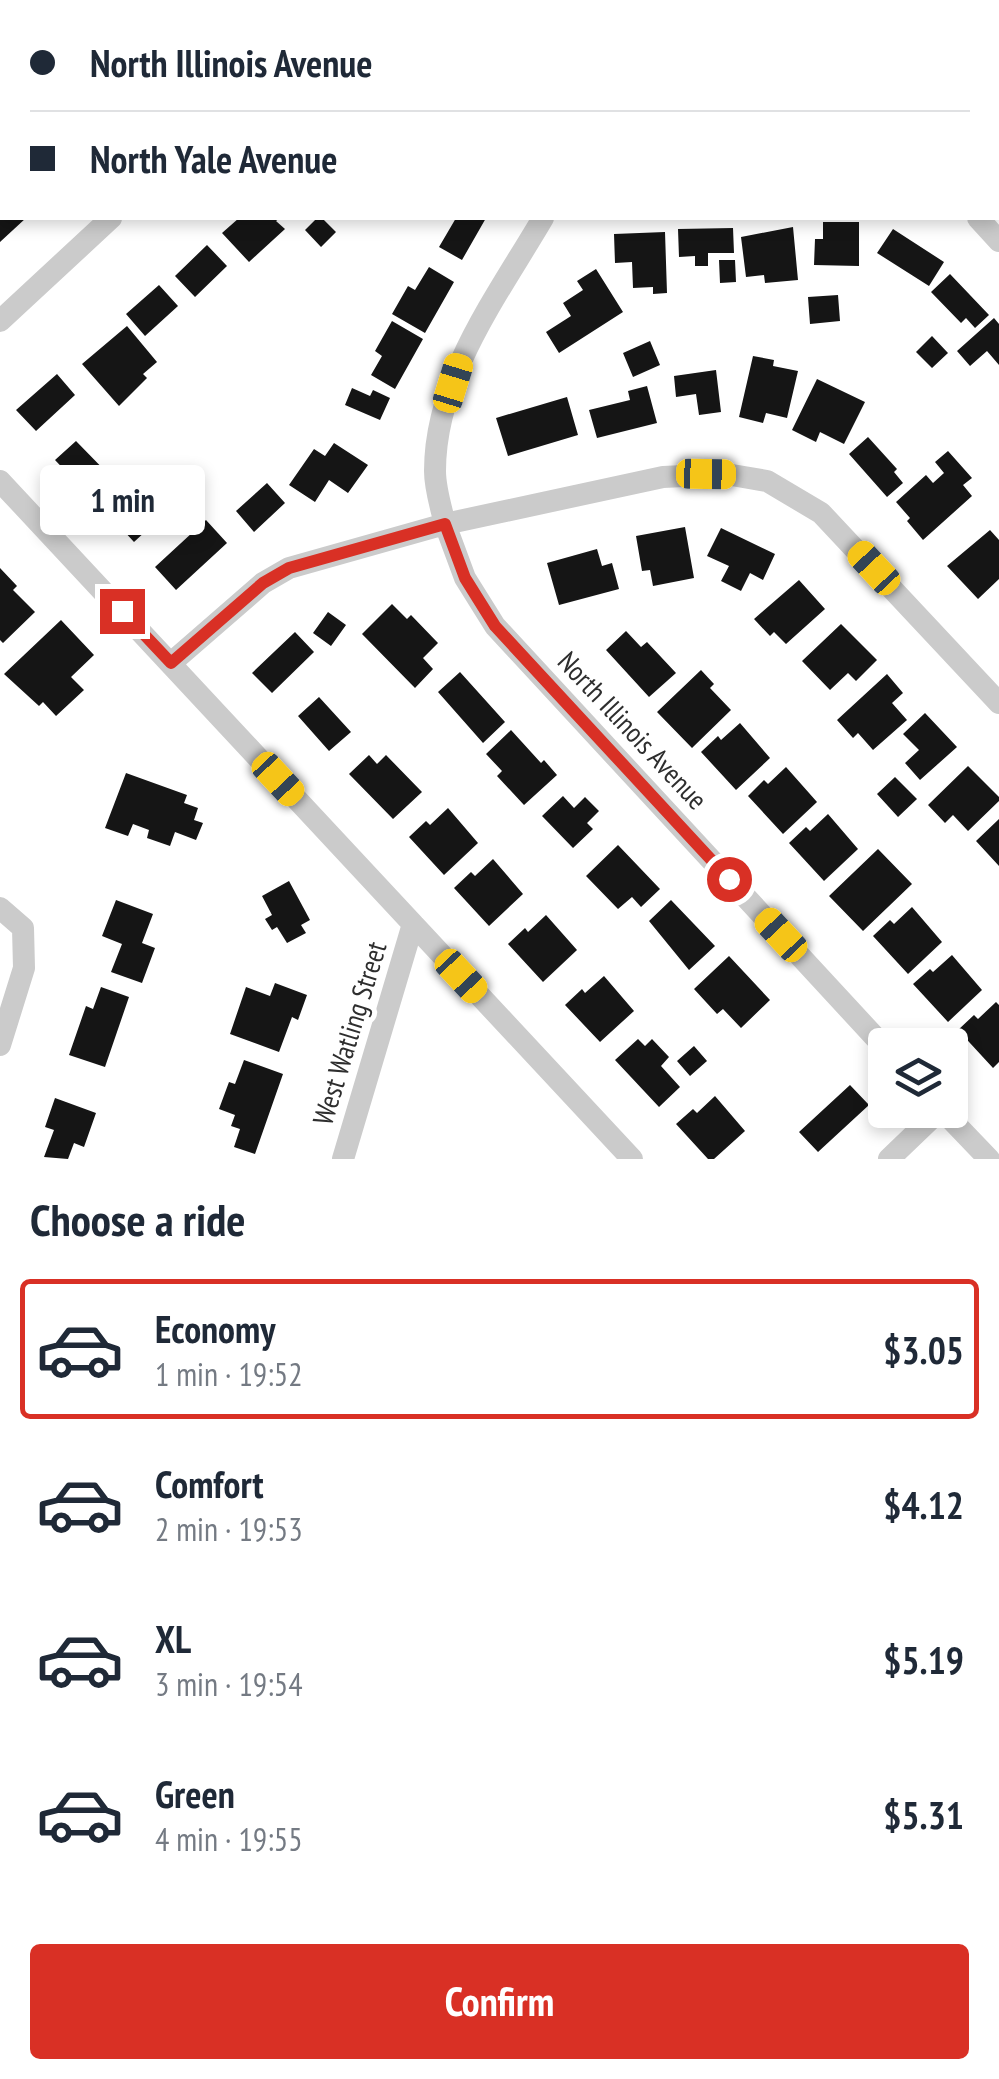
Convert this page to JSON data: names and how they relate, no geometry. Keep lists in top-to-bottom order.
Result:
{
  "streets": {
    "street": ["North Illinois Avenue", "West Watling Street"]
  },
  "page": {
    "banner": ["North Illinois Avenue", "North Yale Avenue"],
    "bubble": "1 min",
    "heading": "Choose a ride",
    "list": [
      {
        "name": "Economy",
        "note": "1 min · 19:52",
        "value": "$3.05"
      },
      {
        "name": "Comfort",
        "note": "2 min · 19:53",
        "value": "$4.12"
      },
      {
        "name": "XL",
        "note": "3 min · 19:54",
        "value": "$5.19"
      },
      {
        "name": "Green",
        "note": "4 min · 19:55",
        "value": "$5.31"
      }
    ],
    "buttons": "Confirm"
  }
}
